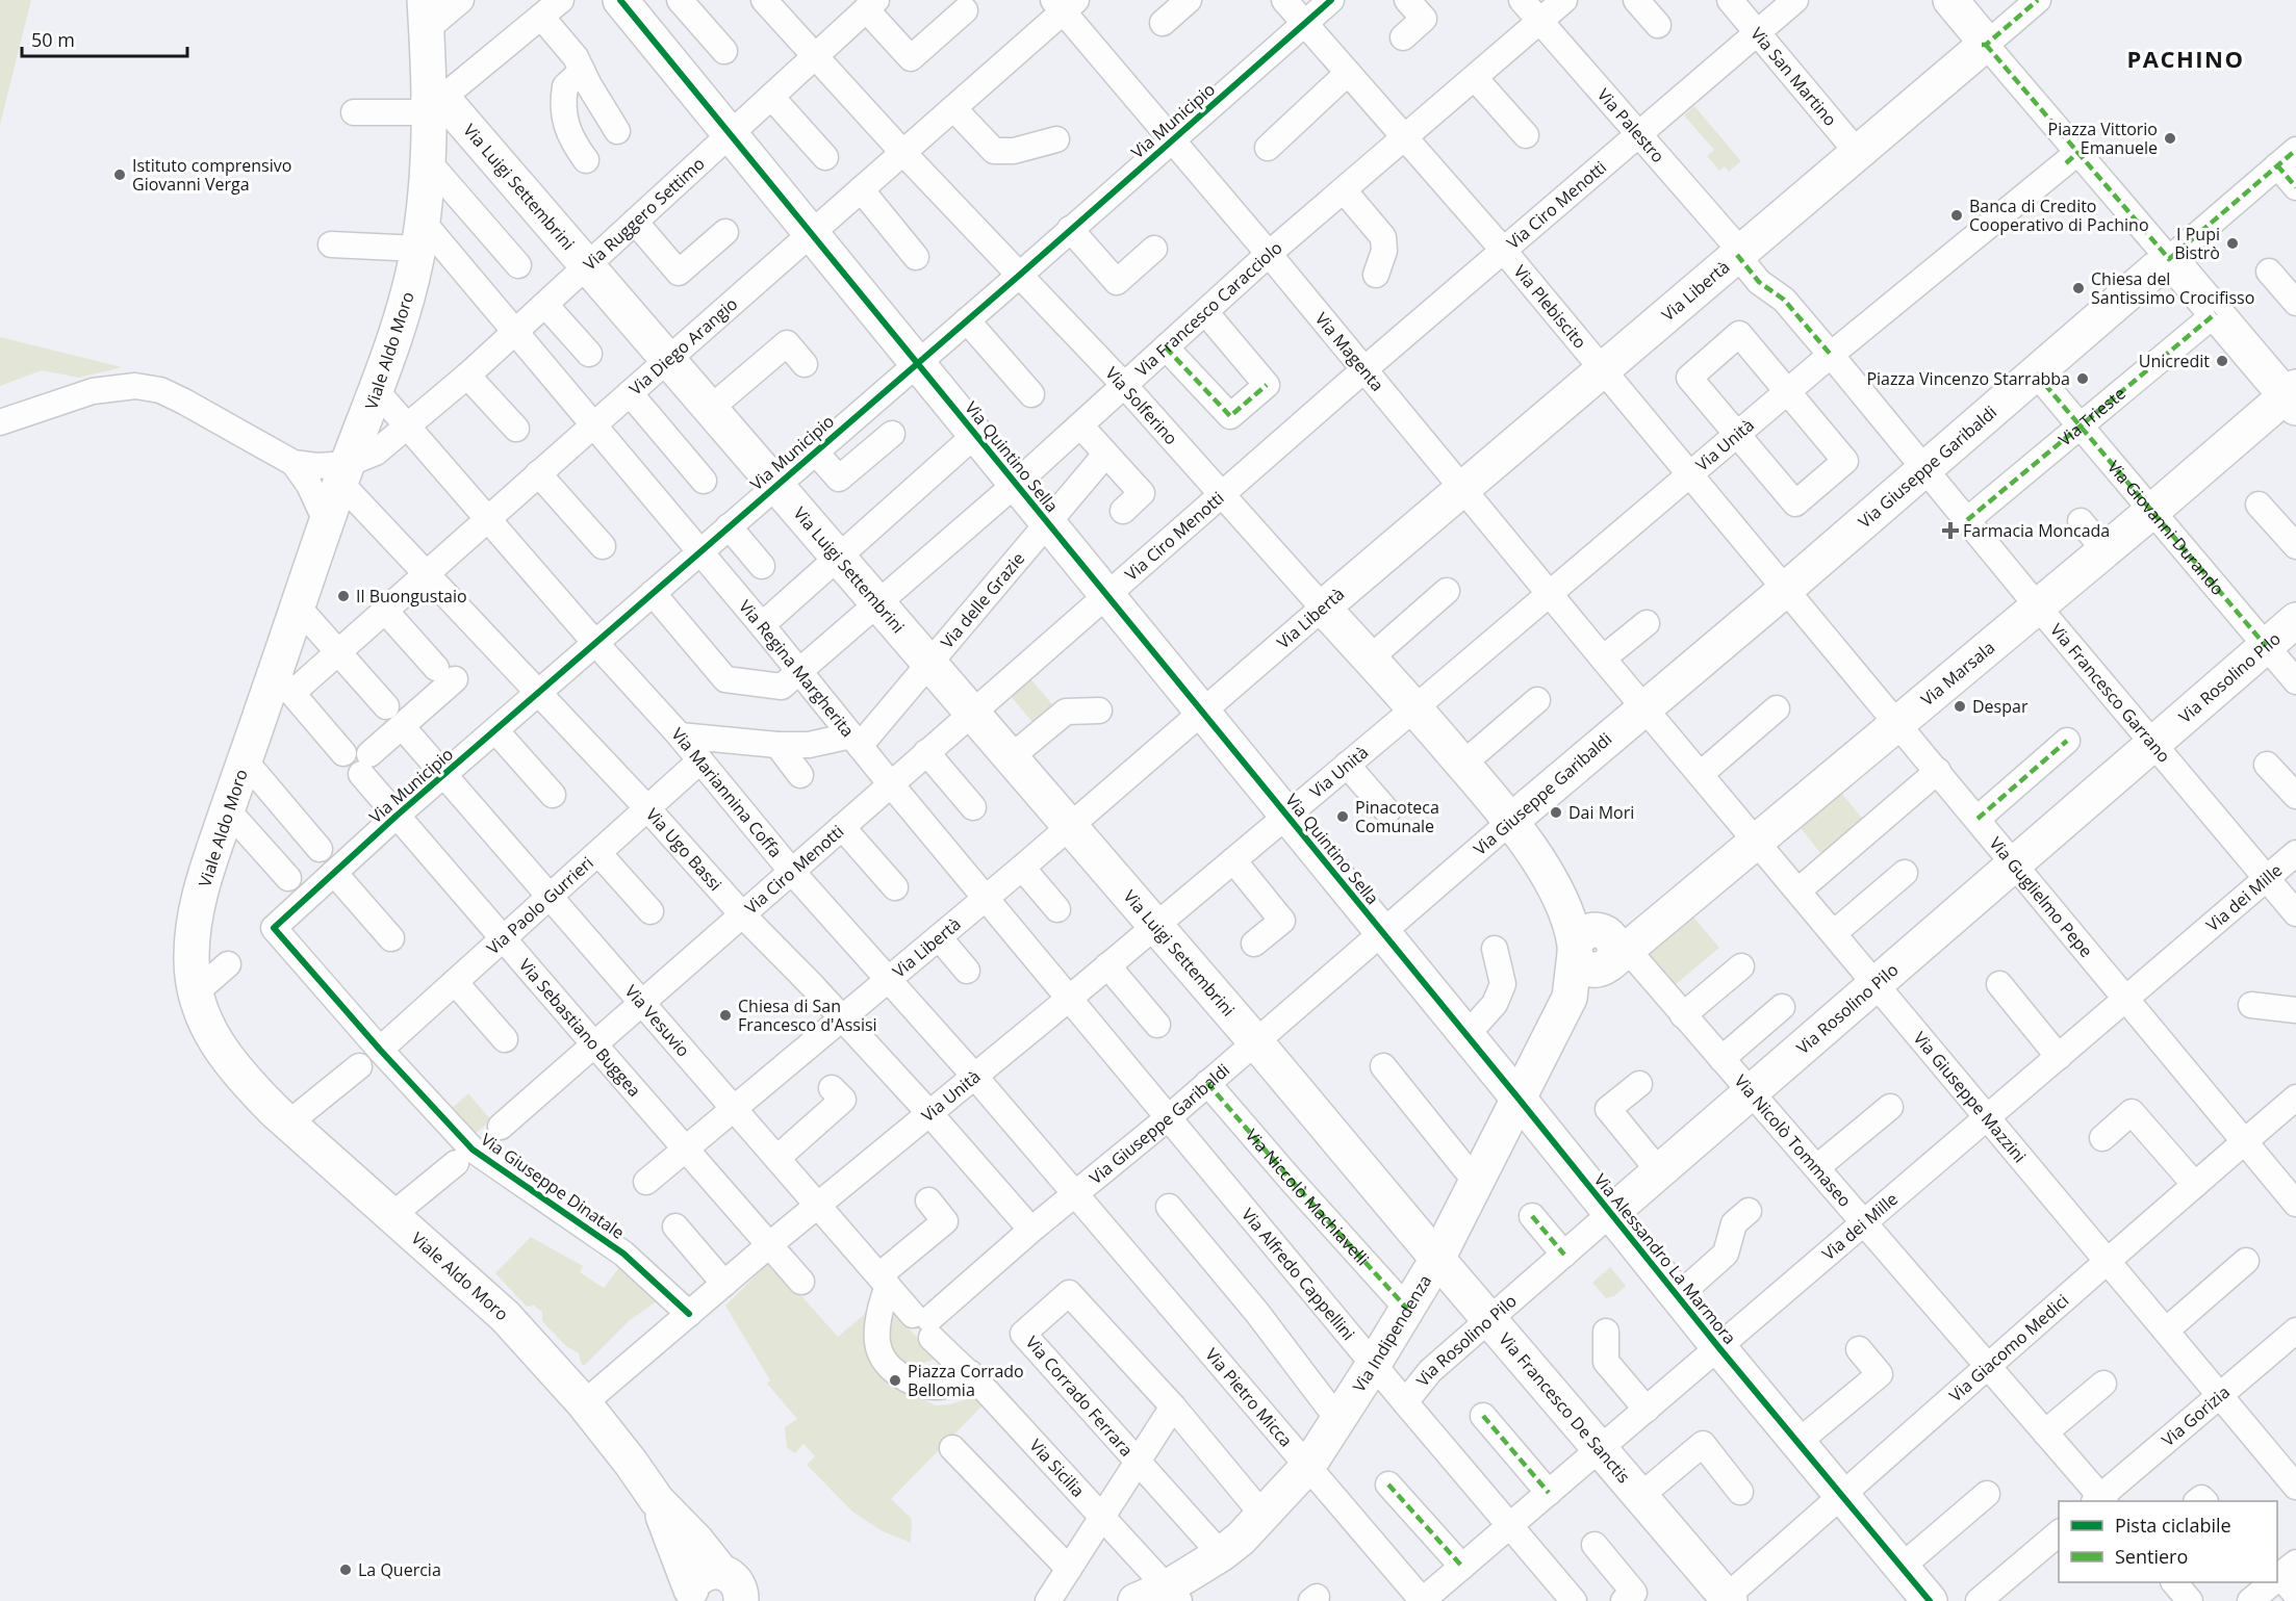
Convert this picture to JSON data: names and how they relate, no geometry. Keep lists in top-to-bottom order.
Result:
{
  "streets": {
    "street": [
      "Via San Martino",
      "Via Municipio",
      "Via Palestro",
      "Via Luigi Settembrini",
      "Via Ciro Menotti",
      "Via Ruggero Settimo",
      "Via Libertà",
      "Via Plebiscito",
      "Via Francesco Caracciolo",
      "Via Diego Arangio",
      "Viale Aldo Moro",
      "Via Magenta",
      "Via Solferino",
      "Via Trieste",
      "Via Unità",
      "Via Quintino Sella",
      "Via Giuseppe Garibaldi",
      "Via Giovanni Durando",
      "Via delle Grazie",
      "Via Regina Margherita",
      "Via Marsala",
      "Via Rosolino Pilo",
      "Via Francesco Garrano",
      "Via Mariannina Coffa",
      "Via Ugo Bassi",
      "Via Guglielmo Pepe",
      "Via dei Mille",
      "Via Paolo Gurrieri",
      "Via Vesuvio",
      "Via Sebastiano Buggea",
      "Via Giuseppe Mazzini",
      "Via Nicolò Tommaseo",
      "Via Giuseppe Dinatale",
      "Via Niccolò Machiavelli",
      "Via Alessandro La Marmora",
      "Via Alfredo Cappellini",
      "Via Indipendenza",
      "Via Giacomo Medici",
      "Via Corrado Ferrara",
      "Via Pietro Micca",
      "Via Francesco De Sanctis",
      "Via Gorizia",
      "Via Sicilia"
    ]
  },
  "crossings": [
    ["Via San Martino", "Via Ciro Menotti"],
    ["Via San Martino", "Via Libertà"],
    ["Via Municipio", "Via Luigi Settembrini"],
    ["Via Municipio", "Via Plebiscito"],
    ["Via Municipio", "Via Francesco Caracciolo"],
    ["Via Municipio", "Via Magenta"],
    ["Via Municipio", "Via Solferino"],
    ["Via Municipio", "Via Quintino Sella"],
    ["Via Municipio", "Via Regina Margherita"],
    ["Via Municipio", "Via Mariannina Coffa"],
    ["Via Municipio", "Via Ugo Bassi"],
    ["Via Municipio", "Via Vesuvio"],
    ["Via Municipio", "Via Sebastiano Buggea"],
    ["Via Municipio", "Via Giuseppe Dinatale"],
    ["Via Palestro", "Via Ciro Menotti"],
    ["Via Palestro", "Via Libertà"],
    ["Via Palestro", "Via Francesco Caracciolo"],
    ["Via Palestro", "Via Unità"],
    ["Via Palestro", "Via Giuseppe Garibaldi"],
    ["Via Palestro", "Via Francesco Garrano"],
    ["Via Luigi Settembrini", "Via Ciro Menotti"],
    ["Via Luigi Settembrini", "Via Ruggero Settimo"],
    ["Via Luigi Settembrini", "Via Libertà"],
    ["Via Luigi Settembrini", "Via Francesco Caracciolo"],
    ["Via Luigi Settembrini", "Via Diego Arangio"],
    ["Via Luigi Settembrini", "Viale Aldo Moro"],
    ["Via Luigi Settembrini", "Via Unità"],
    ["Via Luigi Settembrini", "Via Giuseppe Garibaldi"],
    ["Via Luigi Settembrini", "Via delle Grazie"],
    ["Via Luigi Settembrini", "Via Francesco De Sanctis"],
    ["Via Ciro Menotti", "Via Plebiscito"],
    ["Via Ciro Menotti", "Via Magenta"],
    ["Via Ciro Menotti", "Via Solferino"],
    ["Via Ciro Menotti", "Via Quintino Sella"],
    ["Via Ciro Menotti", "Via Regina Margherita"],
    ["Via Ciro Menotti", "Via Mariannina Coffa"],
    ["Via Ciro Menotti", "Via Ugo Bassi"],
    ["Via Ciro Menotti", "Via Vesuvio"],
    ["Via Ciro Menotti", "Via Sebastiano Buggea"],
    ["Via Ruggero Settimo", "Viale Aldo Moro"],
    ["Via Ruggero Settimo", "Via Solferino"],
    ["Via Ruggero Settimo", "Via Quintino Sella"],
    ["Via Ruggero Settimo", "Via Regina Margherita"],
    ["Via Ruggero Settimo", "Via Mariannina Coffa"],
    ["Via Ruggero Settimo", "Via Ugo Bassi"],
    ["Via Libertà", "Via Plebiscito"],
    ["Via Libertà", "Via Magenta"],
    ["Via Libertà", "Via Solferino"],
    ["Via Libertà", "Via Quintino Sella"],
    ["Via Libertà", "Via Regina Margherita"],
    ["Via Libertà", "Via Mariannina Coffa"],
    ["Via Libertà", "Via Ugo Bassi"],
    ["Via Libertà", "Via Vesuvio"],
    ["Via Libertà", "Via Sebastiano Buggea"],
    ["Via Plebiscito", "Via Francesco Caracciolo"],
    ["Via Plebiscito", "Via Unità"],
    ["Via Plebiscito", "Via Giuseppe Garibaldi"],
    ["Via Plebiscito", "Via Guglielmo Pepe"],
    ["Via Francesco Caracciolo", "Via Magenta"],
    ["Via Francesco Caracciolo", "Via Solferino"],
    ["Via Francesco Caracciolo", "Via Quintino Sella"],
    ["Via Francesco Caracciolo", "Via Regina Margherita"],
    ["Via Diego Arangio", "Viale Aldo Moro"],
    ["Via Diego Arangio", "Via Magenta"],
    ["Via Diego Arangio", "Via Solferino"],
    ["Via Diego Arangio", "Via Quintino Sella"],
    ["Via Diego Arangio", "Via Regina Margherita"],
    ["Via Diego Arangio", "Via Mariannina Coffa"],
    ["Via Diego Arangio", "Via Ugo Bassi"],
    ["Via Diego Arangio", "Via Vesuvio"],
    ["Viale Aldo Moro", "Via Unità"],
    ["Viale Aldo Moro", "Via Regina Margherita"],
    ["Viale Aldo Moro", "Via Mariannina Coffa"],
    ["Viale Aldo Moro", "Via Ugo Bassi"],
    ["Viale Aldo Moro", "Via Vesuvio"],
    ["Via Magenta", "Via Unità"],
    ["Via Magenta", "Via Giuseppe Garibaldi"],
    ["Via Magenta", "Via Giuseppe Mazzini"],
    ["Via Solferino", "Via Unità"],
    ["Via Solferino", "Via Giuseppe Garibaldi"],
    ["Via Trieste", "Via Giovanni Durando"],
    ["Via Trieste", "Via Francesco Garrano"],
    ["Via Unità", "Via Quintino Sella"],
    ["Via Unità", "Via Regina Margherita"],
    ["Via Unità", "Via Mariannina Coffa"],
    ["Via Unità", "Via Ugo Bassi"],
    ["Via Unità", "Via Vesuvio"],
    ["Via Unità", "Via Sebastiano Buggea"],
    ["Via Unità", "Via Giuseppe Dinatale"],
    ["Via Quintino Sella", "Via Giuseppe Garibaldi"],
    ["Via Quintino Sella", "Via delle Grazie"],
    ["Via Quintino Sella", "Via Alessandro La Marmora"],
    ["Via Giuseppe Garibaldi", "Via Giovanni Durando"],
    ["Via Giuseppe Garibaldi", "Via Regina Margherita"],
    ["Via Giuseppe Garibaldi", "Via Francesco Garrano"],
    ["Via Giuseppe Garibaldi", "Via Mariannina Coffa"],
    ["Via Giuseppe Garibaldi", "Via Guglielmo Pepe"],
    ["Via Giuseppe Garibaldi", "Via Vesuvio"],
    ["Via Giuseppe Garibaldi", "Via Giuseppe Mazzini"],
    ["Via Giuseppe Garibaldi", "Via Niccolò Machiavelli"],
    ["Via Giuseppe Garibaldi", "Via Alessandro La Marmora"],
    ["Via Giuseppe Garibaldi", "Via Alfredo Cappellini"],
    ["Via Giuseppe Garibaldi", "Via Pietro Micca"],
    ["Via Giuseppe Garibaldi", "Via Francesco De Sanctis"],
    ["Via Giuseppe Garibaldi", "Via Sicilia"],
    ["Via Giovanni Durando", "Via Marsala"],
    ["Via Giovanni Durando", "Via Rosolino Pilo"],
    ["Via delle Grazie", "Via Regina Margherita"],
    ["Via Regina Margherita", "Via Alfredo Cappellini"],
    ["Via Marsala", "Via Francesco Garrano"],
    ["Via Marsala", "Via Guglielmo Pepe"],
    ["Via Marsala", "Via Giuseppe Mazzini"],
    ["Via Marsala", "Via Nicolò Tommaseo"],
    ["Via Marsala", "Via Indipendenza"],
    ["Via Rosolino Pilo", "Via Francesco Garrano"],
    ["Via Rosolino Pilo", "Via Guglielmo Pepe"],
    ["Via Rosolino Pilo", "Via Giuseppe Mazzini"],
    ["Via Rosolino Pilo", "Via Nicolò Tommaseo"],
    ["Via Rosolino Pilo", "Via Alessandro La Marmora"],
    ["Via Rosolino Pilo", "Via Alfredo Cappellini"],
    ["Via Rosolino Pilo", "Via Francesco De Sanctis"],
    ["Via Francesco Garrano", "Via dei Mille"],
    ["Via Mariannina Coffa", "Via Paolo Gurrieri"],
    ["Via Mariannina Coffa", "Via Pietro Micca"],
    ["Via Ugo Bassi", "Via Paolo Gurrieri"],
    ["Via Guglielmo Pepe", "Via dei Mille"],
    ["Via Guglielmo Pepe", "Via Giacomo Medici"],
    ["Via dei Mille", "Via Giuseppe Mazzini"],
    ["Via dei Mille", "Via Nicolò Tommaseo"],
    ["Via dei Mille", "Via Alessandro La Marmora"],
    ["Via dei Mille", "Via Alfredo Cappellini"],
    ["Via dei Mille", "Via Pietro Micca"],
    ["Via dei Mille", "Via Francesco De Sanctis"],
    ["Via Paolo Gurrieri", "Via Vesuvio"],
    ["Via Paolo Gurrieri", "Via Sebastiano Buggea"],
    ["Via Paolo Gurrieri", "Via Giuseppe Dinatale"],
    ["Via Vesuvio", "Via Sebastiano Buggea"],
    ["Via Vesuvio", "Via Sicilia"],
    ["Via Giuseppe Mazzini", "Via Giacomo Medici"],
    ["Via Giuseppe Mazzini", "Via Gorizia"],
    ["Via Nicolò Tommaseo", "Via Giacomo Medici"],
    ["Via Nicolò Tommaseo", "Via Gorizia"],
    ["Via Niccolò Machiavelli", "Via Indipendenza"],
    ["Via Alessandro La Marmora", "Via Indipendenza"],
    ["Via Alessandro La Marmora", "Via Giacomo Medici"],
    ["Via Alfredo Cappellini", "Via Indipendenza"],
    ["Via Indipendenza", "Via Corrado Ferrara"],
    ["Via Indipendenza", "Via Pietro Micca"],
    ["Via Indipendenza", "Via Francesco De Sanctis"],
    ["Via Indipendenza", "Via Sicilia"],
    ["Via Giacomo Medici", "Via Francesco De Sanctis"]
  ],
  "districts": ["PACHINO"],
  "places": {
    "other": [
      "Piazza Vittorio Emanuele",
      "Istituto comprensivo Giovanni Verga",
      "Banca di Credito Cooperativo di Pachino",
      "I Pupi Bistrò",
      "Chiesa del Santissimo Crocifisso",
      "Unicredit",
      "Piazza Vincenzo Starrabba",
      "Il Buongustaio",
      "Despar",
      "Dai Mori",
      "Pinacoteca Comunale",
      "Chiesa di San Francesco d'Assisi",
      "Piazza Corrado Bellomia",
      "La Quercia"
    ],
    "health": ["Farmacia Moncada"]
  },
  "legend": ["Pista ciclabile", "Sentiero"],
  "scale_bar": "50 m"
}
